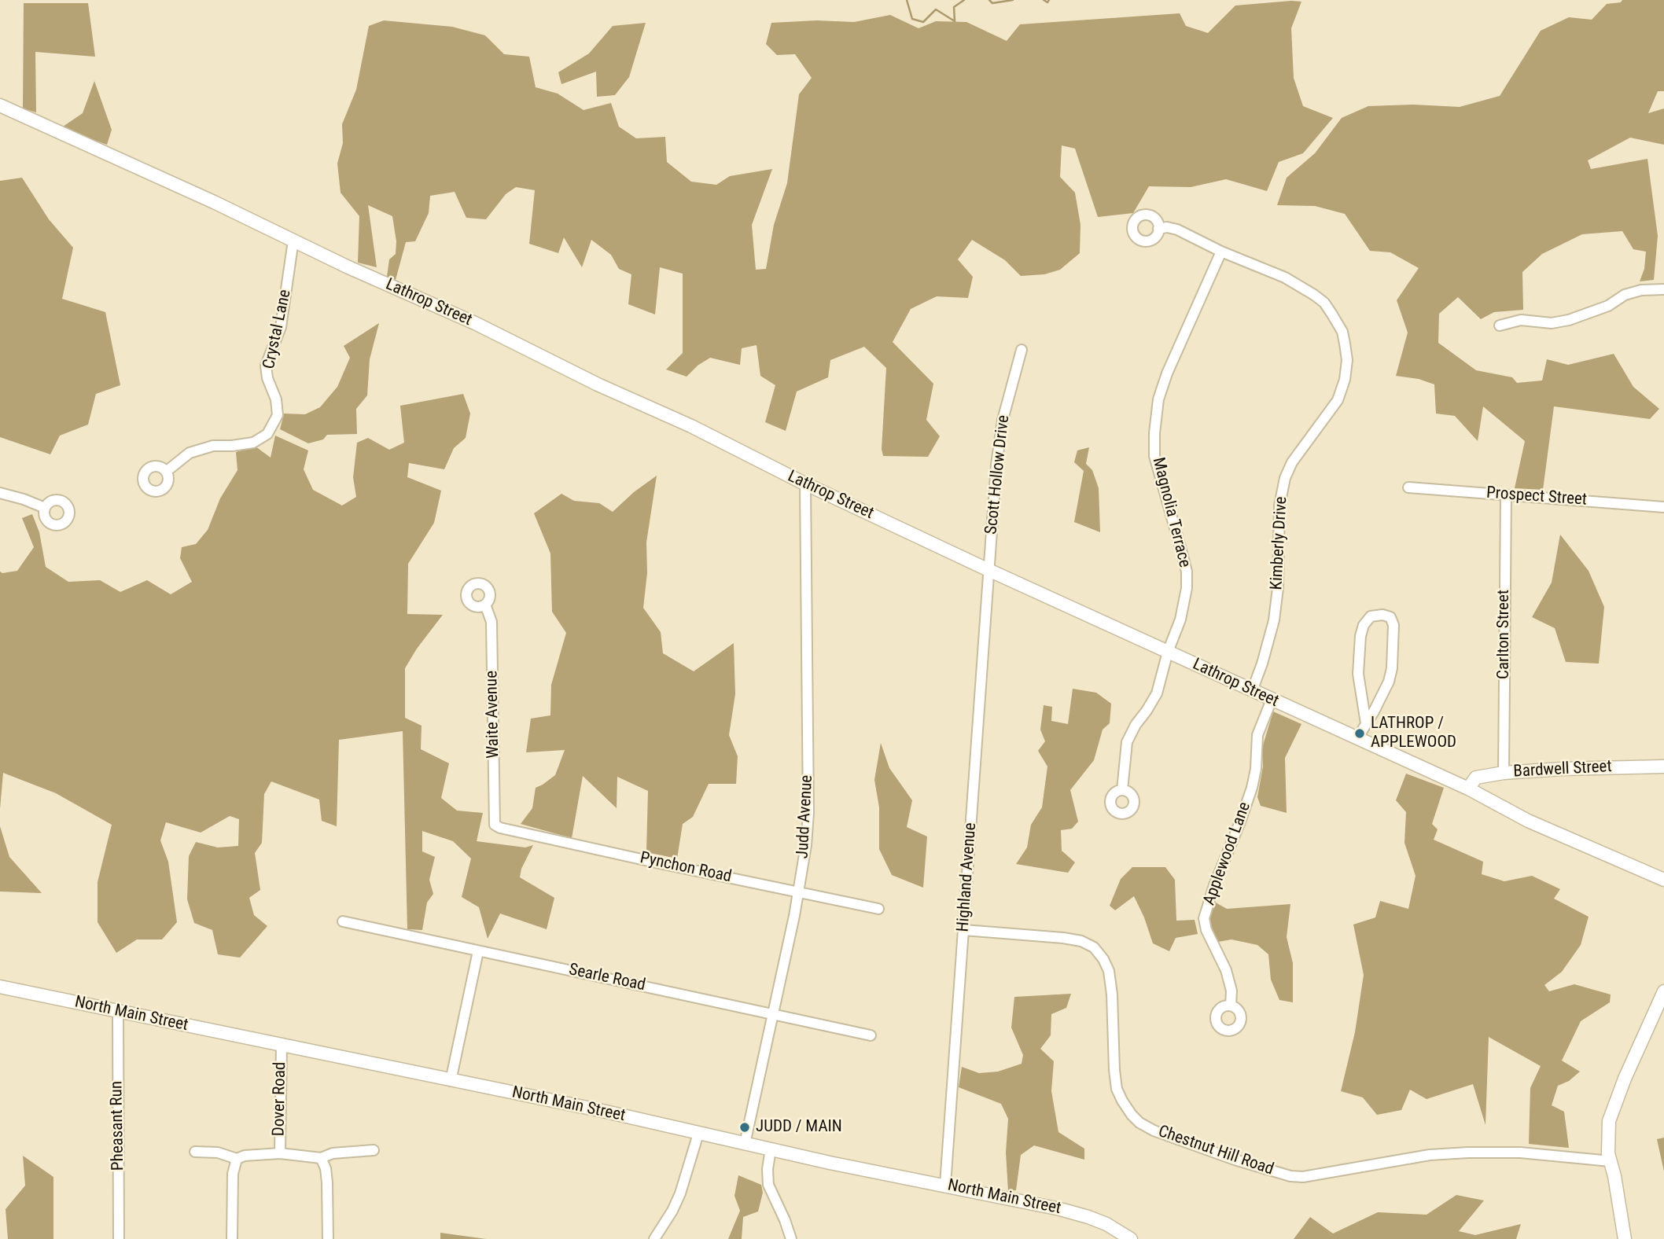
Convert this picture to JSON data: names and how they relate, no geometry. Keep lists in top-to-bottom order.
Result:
{
  "streets": {
    "street": [
      "Lathrop Street",
      "Crystal Lane",
      "Scott Hollow Drive",
      "Prospect Street",
      "Magnolia Terrace",
      "Kimberly Drive",
      "Carlton Street",
      "Waite Avenue",
      "Bardwell Street",
      "Judd Avenue",
      "Applewood Lane",
      "Pynchon Road",
      "Highland Avenue",
      "Searle Road",
      "North Main Street",
      "Dover Road",
      "Pheasant Run",
      "Chestnut Hill Road"
    ]
  },
  "crossings": [
    ["Lathrop Street", "Crystal Lane"],
    ["Lathrop Street", "Scott Hollow Drive"],
    ["Lathrop Street", "Magnolia Terrace"],
    ["Lathrop Street", "Kimberly Drive"],
    ["Lathrop Street", "Bardwell Street"],
    ["Lathrop Street", "Judd Avenue"],
    ["Lathrop Street", "Applewood Lane"],
    ["Lathrop Street", "Highland Avenue"],
    ["Scott Hollow Drive", "Highland Avenue"],
    ["Prospect Street", "Carlton Street"],
    ["Magnolia Terrace", "Kimberly Drive"],
    ["Carlton Street", "Bardwell Street"],
    ["Waite Avenue", "Pynchon Road"],
    ["Judd Avenue", "Pynchon Road"],
    ["Judd Avenue", "Searle Road"],
    ["Judd Avenue", "North Main Street"],
    ["Highland Avenue", "North Main Street"],
    ["Highland Avenue", "Chestnut Hill Road"],
    ["North Main Street", "Dover Road"],
    ["North Main Street", "Pheasant Run"]
  ],
  "places": ["LATHROP / APPLEWOOD", "JUDD / MAIN"]
}
